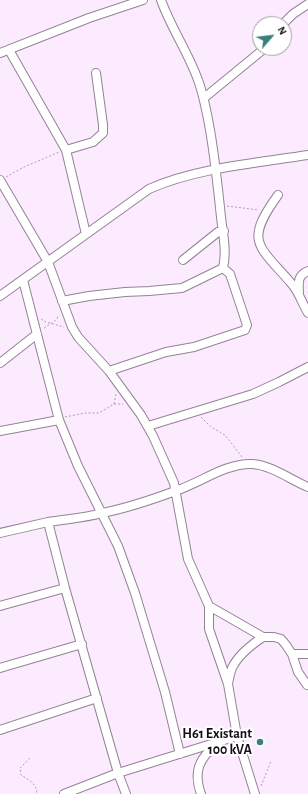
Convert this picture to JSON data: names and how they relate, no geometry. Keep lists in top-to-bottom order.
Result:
{
  "places": ["H61 Existant 100 kVA"],
  "north": "top right"
}
